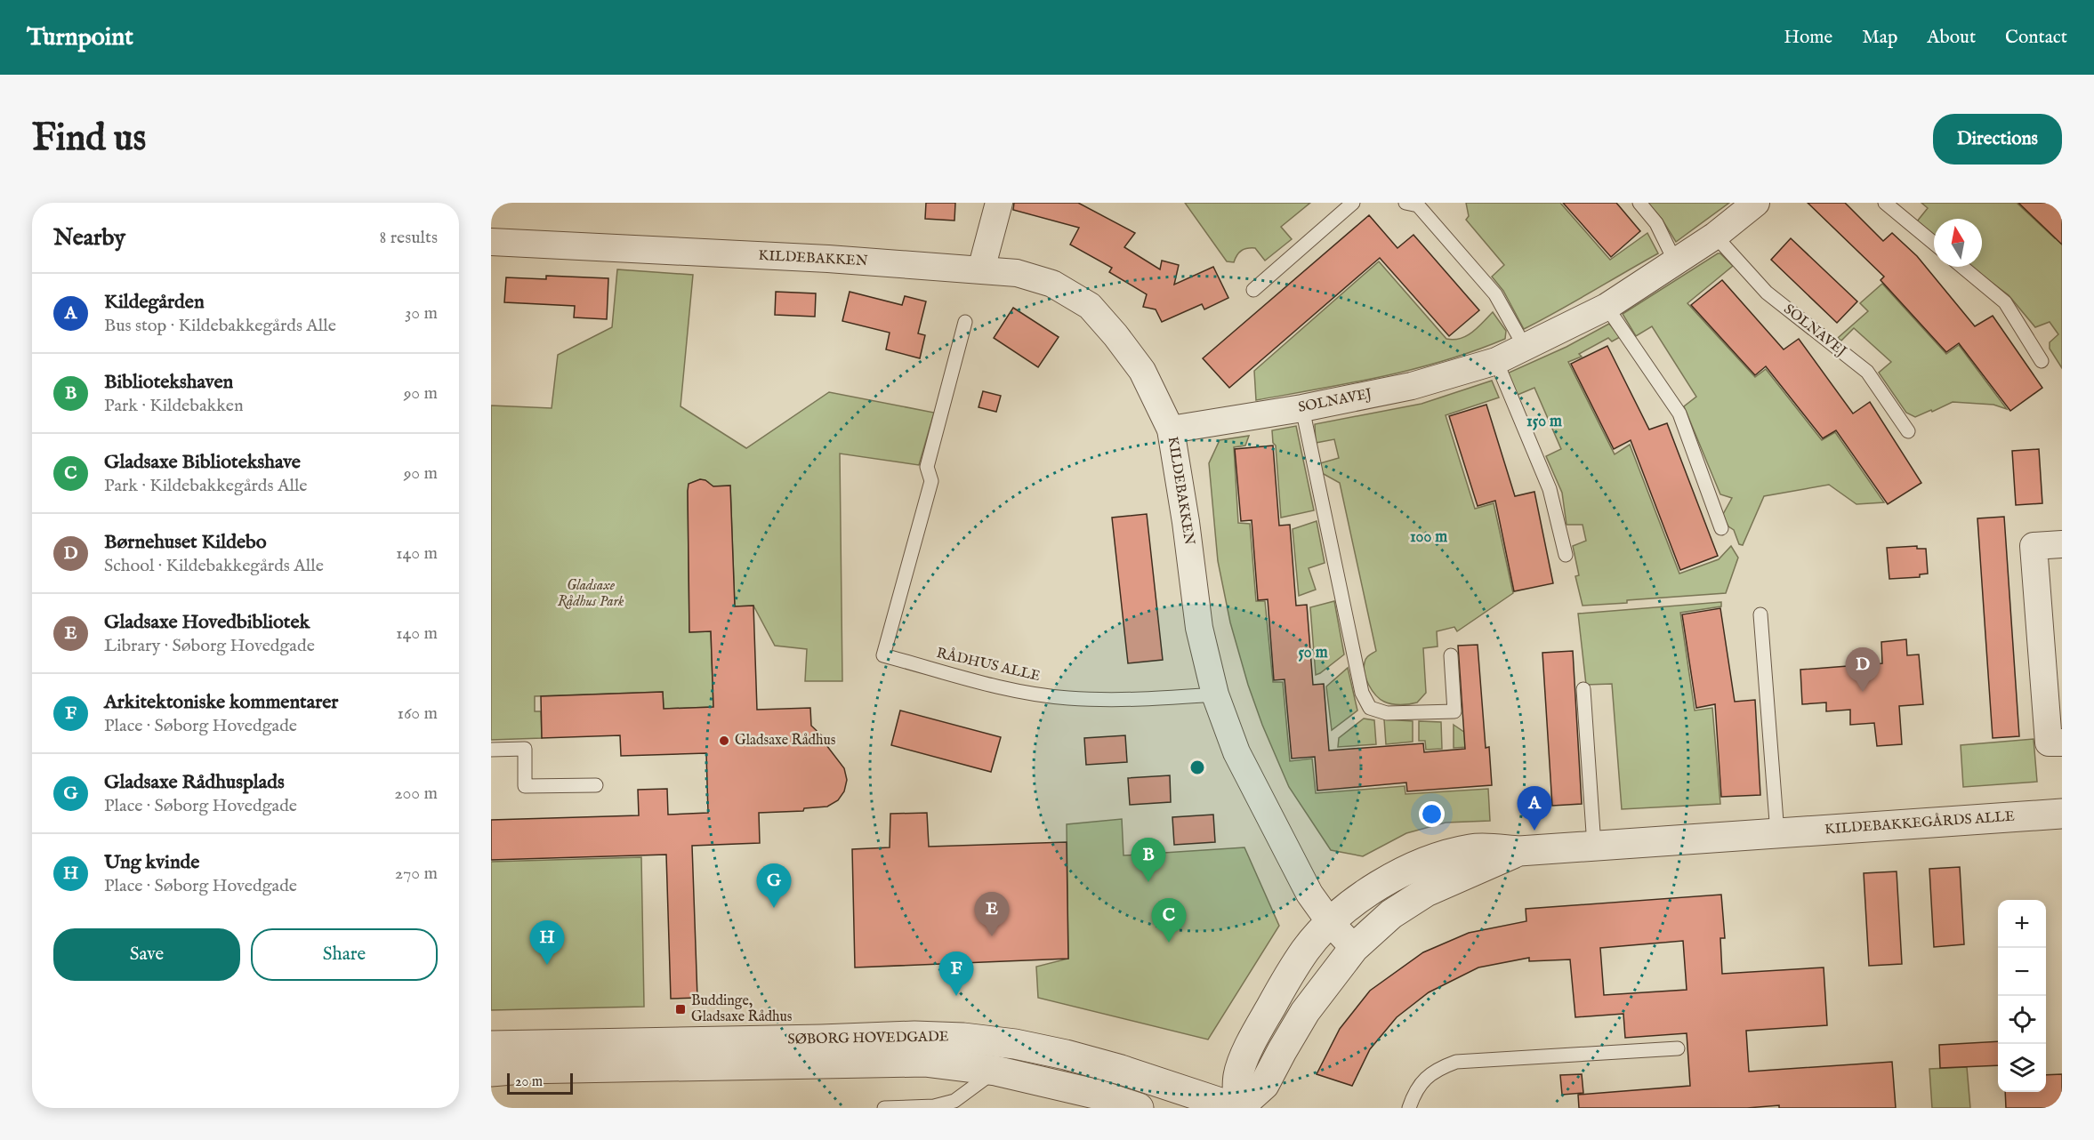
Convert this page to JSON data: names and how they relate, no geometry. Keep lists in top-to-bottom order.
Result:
{
  "streets": {
    "street": [
      "KILDEBAKKEN",
      "SOLNAVEJ",
      "KILDEBAKKEGÅRDS ALLE",
      "SØBORG HOVEDGADE"
    ],
    "lane": ["RÅDHUS ALLE"]
  },
  "crossings": [
    ["KILDEBAKKEN", "SOLNAVEJ"],
    ["KILDEBAKKEN", "RÅDHUS ALLE"],
    ["KILDEBAKKEN", "KILDEBAKKEGÅRDS ALLE"],
    ["KILDEBAKKEGÅRDS ALLE", "SØBORG HOVEDGADE"]
  ],
  "parks": ["Gladsaxe Rådhus Park"],
  "places": {
    "other": ["Gladsaxe Rådhus"],
    "transit": ["Buddinge, Gladsaxe Rådhus"]
  },
  "scale_bar": "20 m",
  "north": "top",
  "page": {
    "header": "Turnpoint",
    "nav": [
      "Home",
      "Map",
      "About",
      "Contact"
    ],
    "buttons": [
      "Directions",
      ["Save", "Share"]
    ],
    "title": "Find us",
    "heading": ["Nearby", "8 results"],
    "list": [
      {
        "mark": "A",
        "name": "Kildegården",
        "note": "Bus stop · Kildebakkegårds Alle",
        "value": "30 m"
      },
      {
        "mark": "B",
        "name": "Bibliotekshaven",
        "note": "Park · Kildebakken",
        "value": "90 m"
      },
      {
        "mark": "C",
        "name": "Gladsaxe Bibliotekshave",
        "note": "Park · Kildebakkegårds Alle",
        "value": "90 m"
      },
      {
        "mark": "D",
        "name": "Børnehuset Kildebo",
        "note": "School · Kildebakkegårds Alle",
        "value": "140 m"
      },
      {
        "mark": "E",
        "name": "Gladsaxe Hovedbibliotek",
        "note": "Library · Søborg Hovedgade",
        "value": "140 m"
      },
      {
        "mark": "F",
        "name": "Arkitektoniske kommentarer",
        "note": "Place · Søborg Hovedgade",
        "value": "160 m"
      },
      {
        "mark": "G",
        "name": "Gladsaxe Rådhusplads",
        "note": "Place · Søborg Hovedgade",
        "value": "200 m"
      },
      {
        "mark": "H",
        "name": "Ung kvinde",
        "note": "Place · Søborg Hovedgade",
        "value": "270 m"
      }
    ],
    "pins": [
      "D",
      "A",
      "B",
      "G",
      "E",
      "C",
      "H",
      "F"
    ],
    "map_buttons": ["+", "−"],
    "scale": "20 m"
  },
  "rings": ["150 m", "100 m", "50 m"]
}
